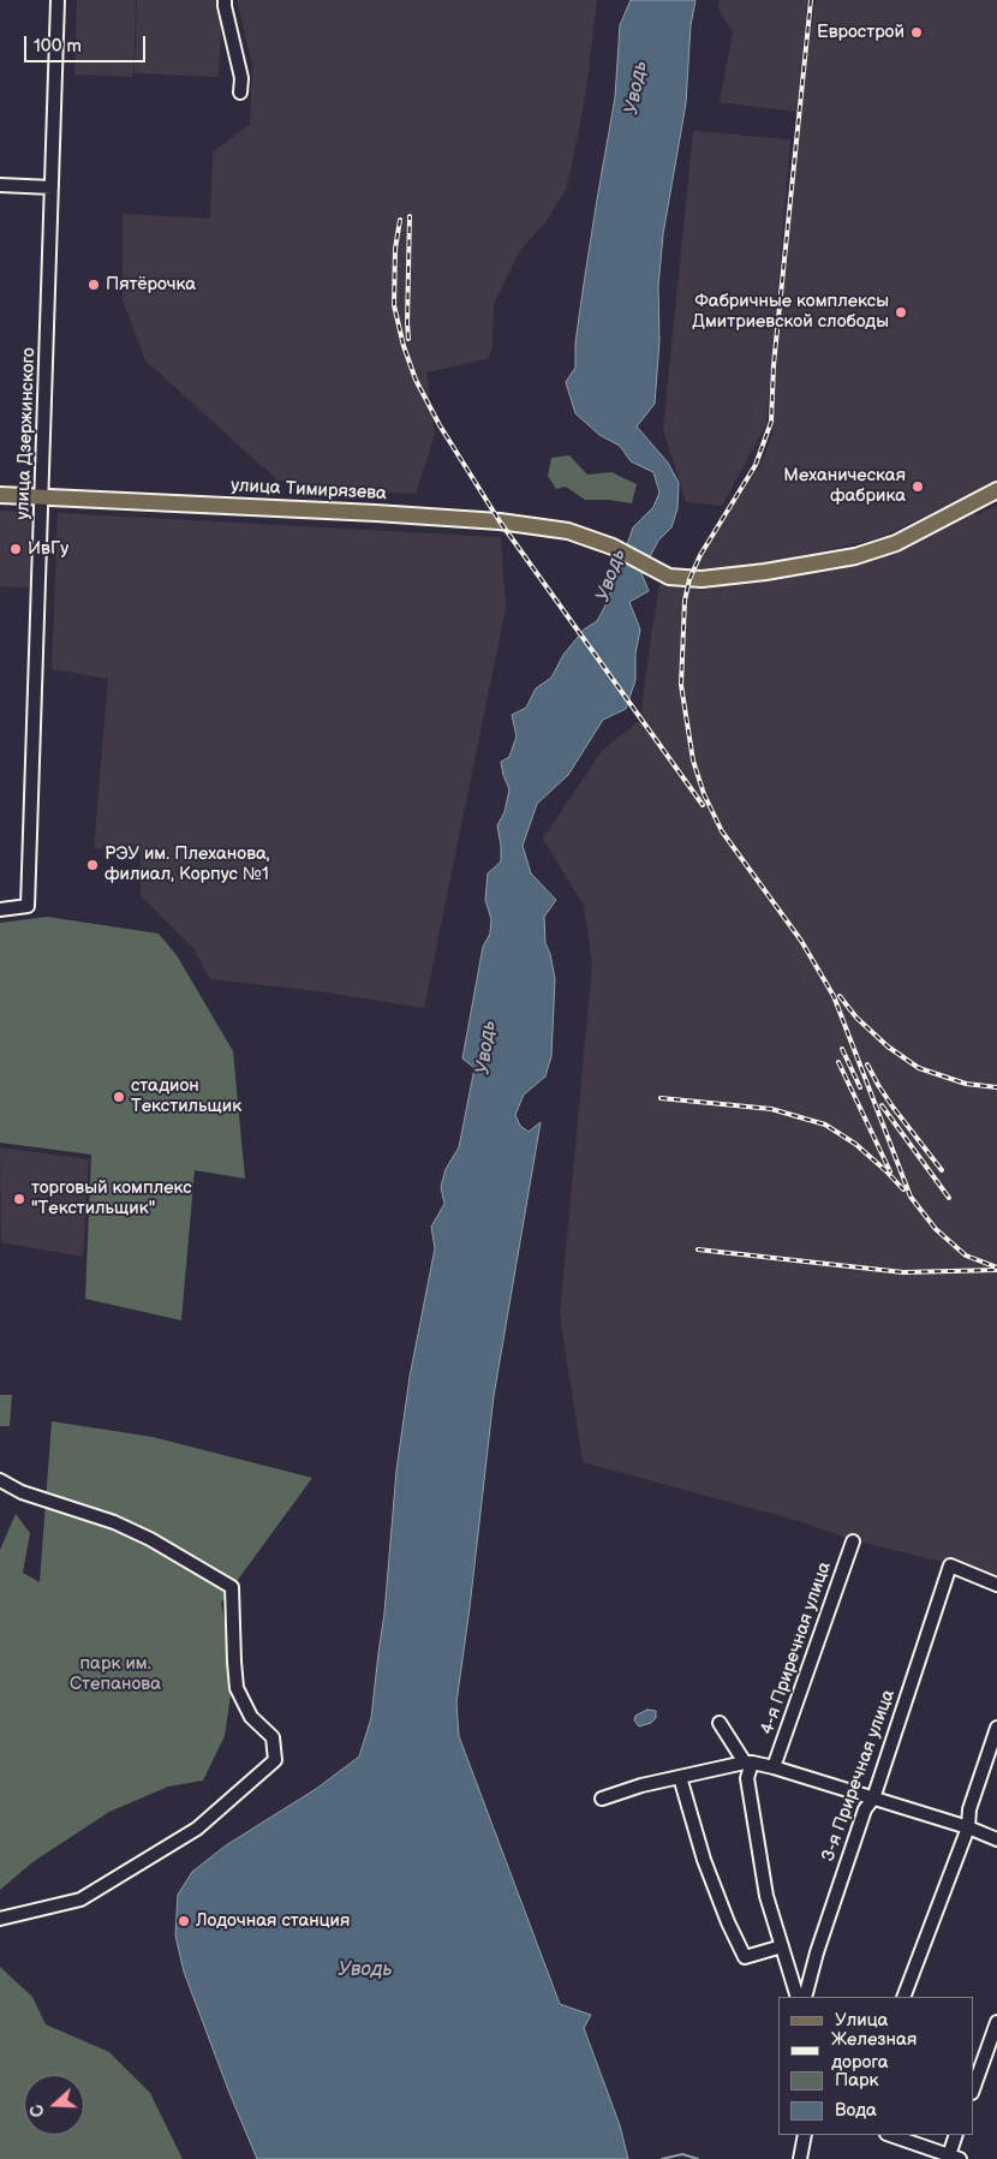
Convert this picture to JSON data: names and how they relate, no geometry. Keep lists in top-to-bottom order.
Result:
{
  "streets": {
    "main road": ["улица Тимирязева"],
    "street": ["улица Дзержинского", "4-я Приречная улица", "3-я Приречная улица"]
  },
  "crossings": [
    ["улица Дзержинского", "улица Тимирязева"]
  ],
  "water": ["Уводь"],
  "parks": ["парк им. Степанова"],
  "places": [
    "Еврострой",
    "Пятёрочка",
    "Фабричные комплексы Дмитриевской слободы",
    "Механическая фабрика",
    "ИвГу",
    "РЭУ им. Плеханова, филиал, Корпус №1",
    "стадион Текстильщик",
    "торговый комплекс \"Текстильщик\"",
    "Лодочная станция"
  ],
  "legend": [
    "Улица",
    "Железная дорога",
    "Парк",
    "Вода"
  ],
  "scale_bar": "100 m",
  "north": "left"
}
